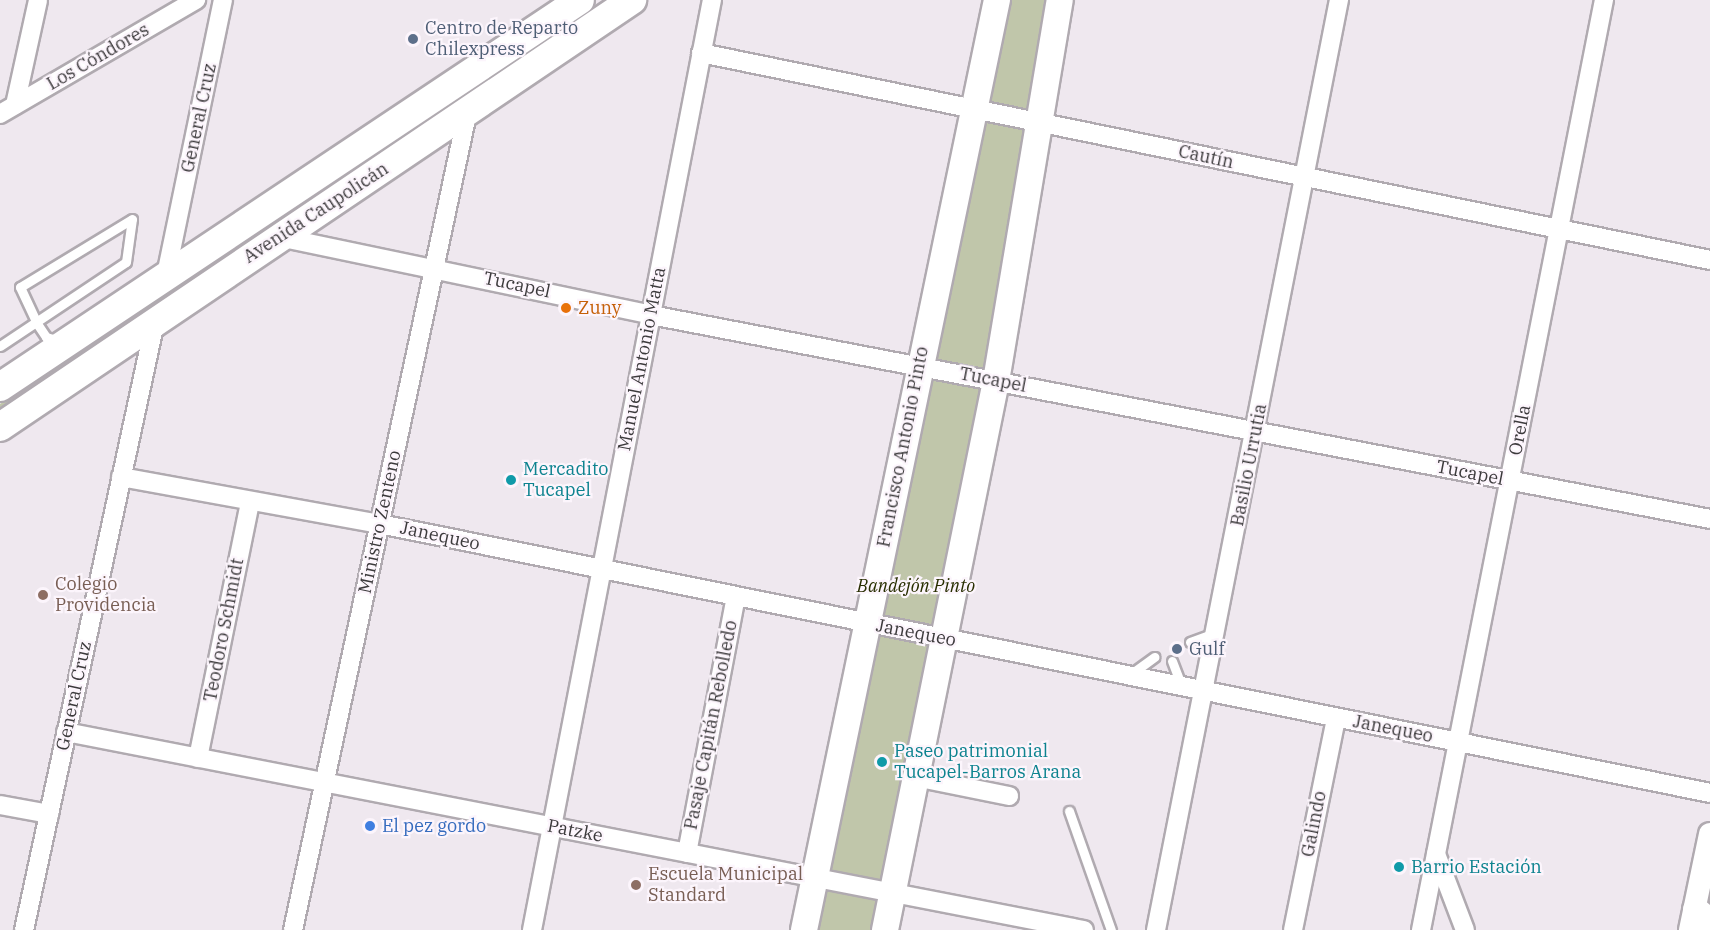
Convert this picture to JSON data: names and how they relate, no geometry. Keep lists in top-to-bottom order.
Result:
{
  "streets": {
    "main road": ["Avenida Caupolicán", "Francisco Antonio Pinto"],
    "street": [
      "Los Cóndores",
      "General Cruz",
      "Cautín",
      "Tucapel",
      "Manuel Antonio Matta",
      "Orella",
      "Basilio Urrutia",
      "Ministro Zenteno",
      "Janequeo",
      "Teodoro Schmidt",
      "Pasaje Capitán Rebolledo",
      "Galindo",
      "Patzke"
    ]
  },
  "crossings": [
    ["General Cruz", "Avenida Caupolicán"],
    ["General Cruz", "Janequeo"],
    ["General Cruz", "Patzke"],
    ["Cautín", "Manuel Antonio Matta"],
    ["Cautín", "Orella"],
    ["Cautín", "Francisco Antonio Pinto"],
    ["Cautín", "Basilio Urrutia"],
    ["Avenida Caupolicán", "Tucapel"],
    ["Avenida Caupolicán", "Ministro Zenteno"],
    ["Tucapel", "Manuel Antonio Matta"],
    ["Tucapel", "Orella"],
    ["Tucapel", "Francisco Antonio Pinto"],
    ["Tucapel", "Basilio Urrutia"],
    ["Tucapel", "Ministro Zenteno"],
    ["Manuel Antonio Matta", "Janequeo"],
    ["Manuel Antonio Matta", "Patzke"],
    ["Orella", "Janequeo"],
    ["Francisco Antonio Pinto", "Janequeo"],
    ["Francisco Antonio Pinto", "Patzke"],
    ["Basilio Urrutia", "Janequeo"],
    ["Ministro Zenteno", "Janequeo"],
    ["Ministro Zenteno", "Patzke"],
    ["Janequeo", "Teodoro Schmidt"],
    ["Janequeo", "Pasaje Capitán Rebolledo"],
    ["Janequeo", "Galindo"],
    ["Teodoro Schmidt", "Patzke"],
    ["Pasaje Capitán Rebolledo", "Patzke"]
  ],
  "parks": ["Bandejón Pinto"],
  "places": [
    "Centro de Reparto Chilexpress",
    "Zuny",
    "Mercadito Tucapel",
    "Colegio Providencia",
    "Gulf",
    "Paseo patrimonial Tucapel-Barros Arana",
    "El pez gordo",
    "Barrio Estación",
    "Escuela Municipal Standard"
  ]
}
